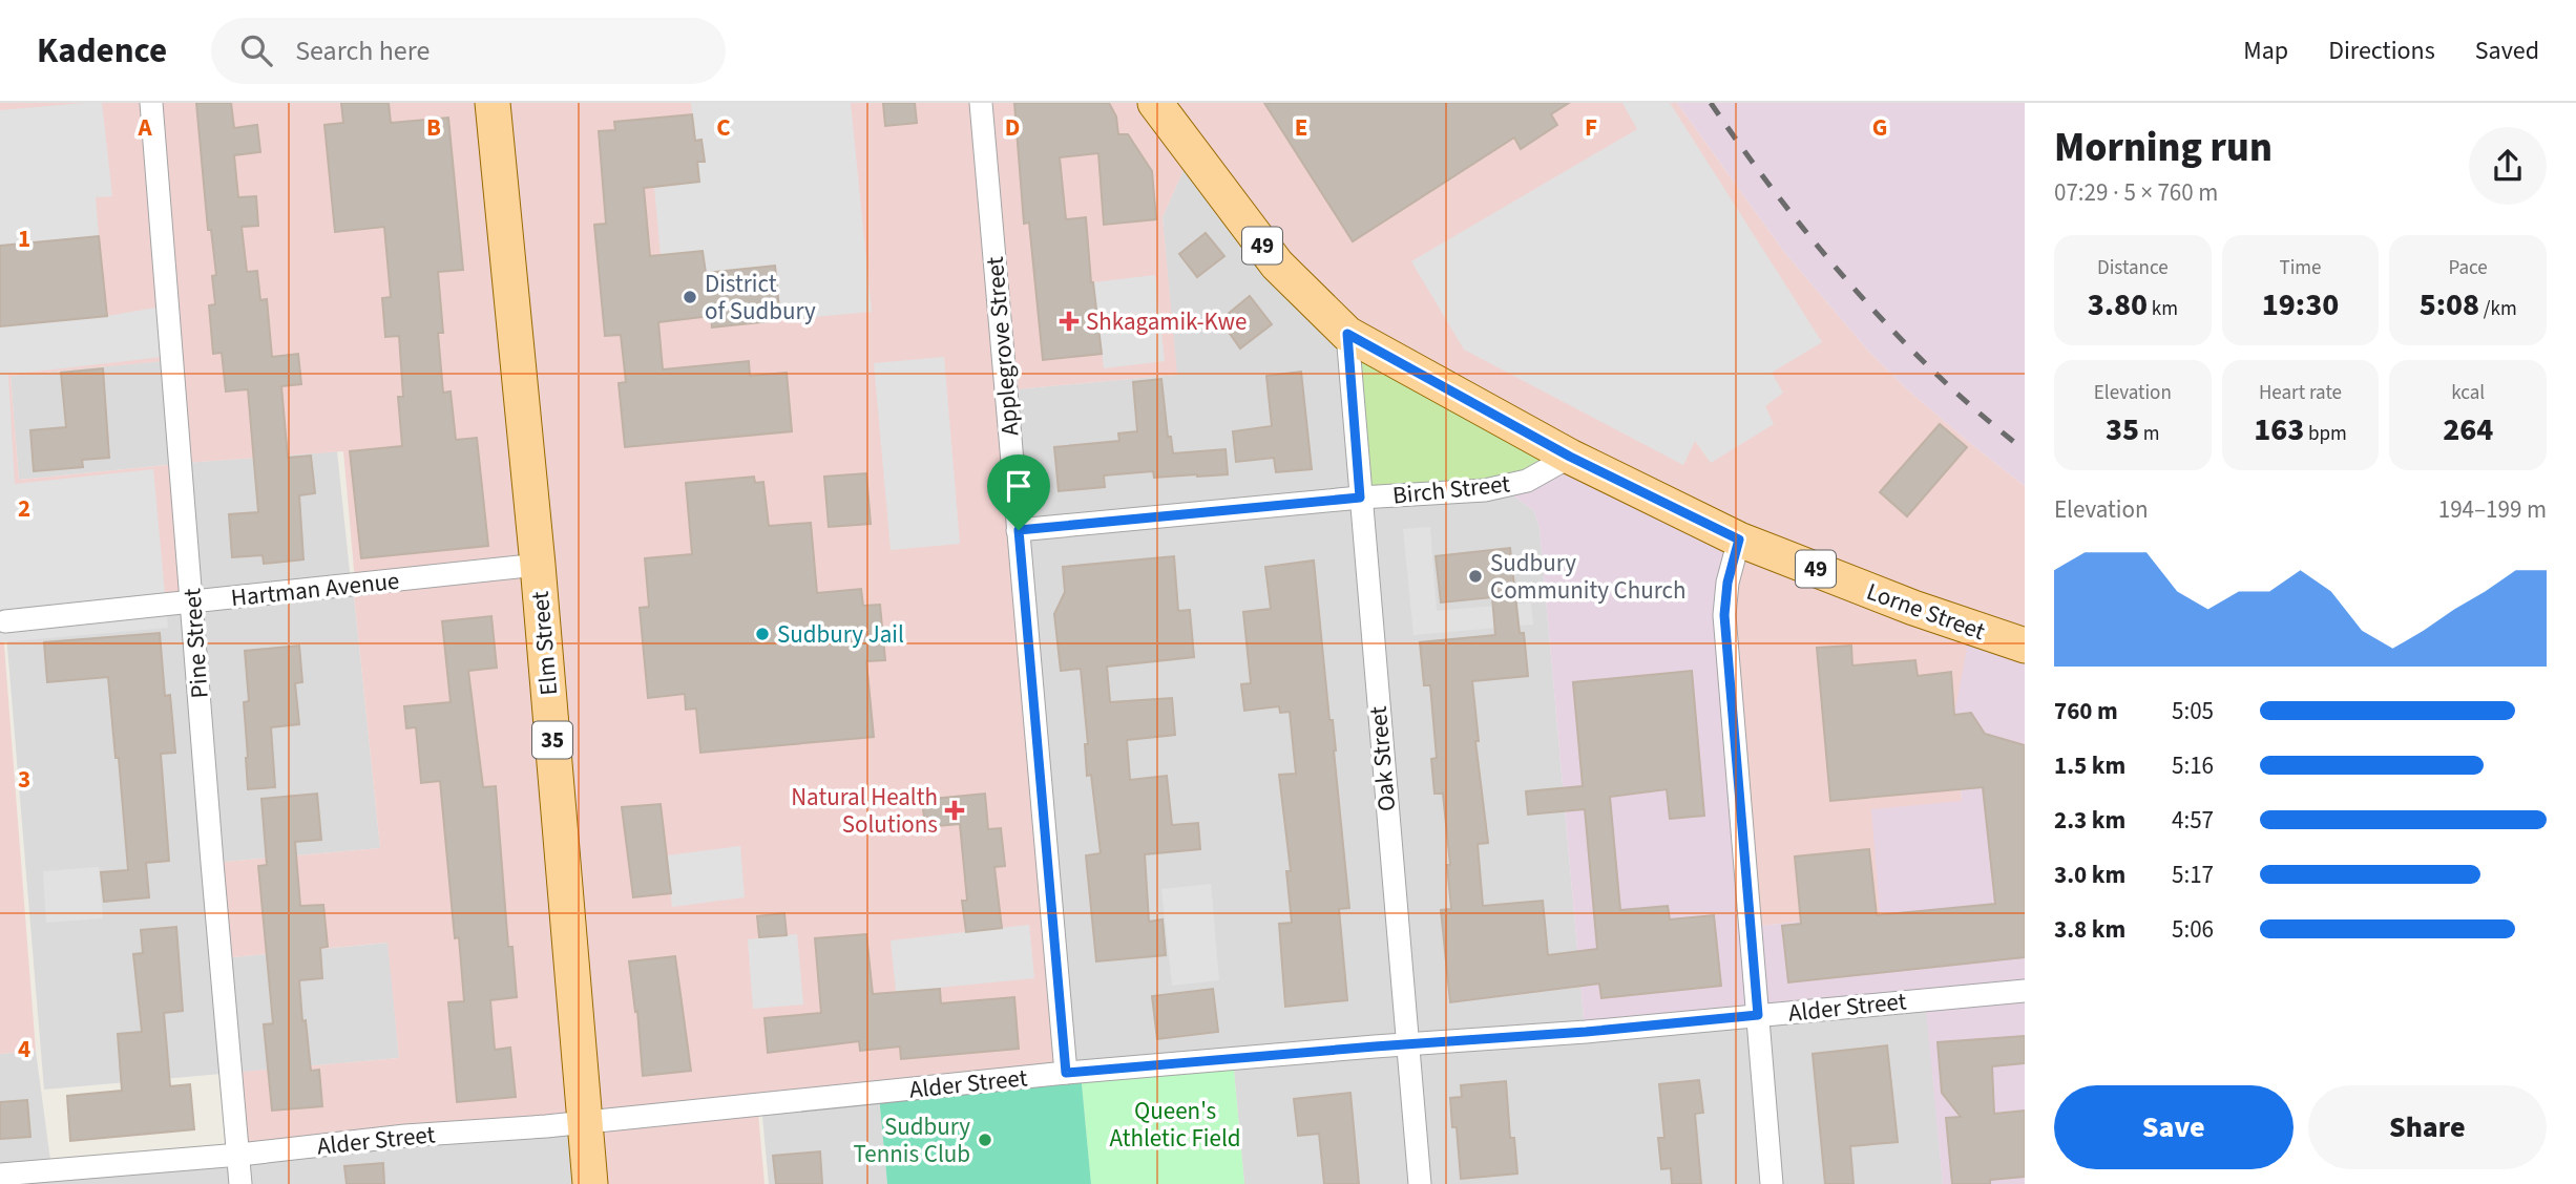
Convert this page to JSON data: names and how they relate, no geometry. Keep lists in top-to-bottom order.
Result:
{
  "streets": {
    "main road": [
      "49",
      "Lorne Street",
      "Elm Street",
      "35"
    ],
    "street": [
      "Applegrove Street",
      "Birch Street",
      "Hartman Avenue",
      "Pine Street",
      "Oak Street",
      "Alder Street"
    ]
  },
  "crossings": [
    ["Applegrove Street", "Birch Street"],
    ["Applegrove Street", "Alder Street"],
    ["Birch Street", "Lorne Street"],
    ["Birch Street", "Oak Street"],
    ["Hartman Avenue", "Pine Street"],
    ["Hartman Avenue", "Elm Street"],
    ["Lorne Street", "Oak Street"],
    ["Pine Street", "Alder Street"],
    ["Elm Street", "Alder Street"],
    ["Oak Street", "Alder Street"]
  ],
  "parks": ["Queen's Athletic Field"],
  "places": {
    "other": [
      "District of Sudbury",
      "Sudbury Community Church",
      "Sudbury Jail",
      "Sudbury Tennis Club"
    ],
    "health": ["Shkagamik-Kwe", "Natural Health Solutions"]
  },
  "page": {
    "header": "Kadence",
    "search": "Search here",
    "nav": ["Map", "Directions", "Saved"],
    "heading": ["Morning run", "07:29 · 5 × 760 m"],
    "stats": [
      ["Distance", "3.80 km"],
      ["Time", "19:30"],
      ["Pace", "5:08 /km"],
      ["Elevation", "35 m"],
      ["Heart rate", "163 bpm"],
      ["kcal", "264"]
    ],
    "chart": ["Elevation", "194–199 m"],
    "list": [
      {
        "name": "760 m",
        "note": "5:05"
      },
      {
        "name": "1.5 km",
        "note": "5:16"
      },
      {
        "name": "2.3 km",
        "note": "4:57"
      },
      {
        "name": "3.0 km",
        "note": "5:17"
      },
      {
        "name": "3.8 km",
        "note": "5:06"
      }
    ],
    "buttons": ["Save", "Share"]
  },
  "grid": {
    "columns": [
      "A",
      "B",
      "C",
      "D",
      "E",
      "F",
      "G"
    ],
    "rows": [
      "1",
      "2",
      "3",
      "4"
    ]
  }
}
